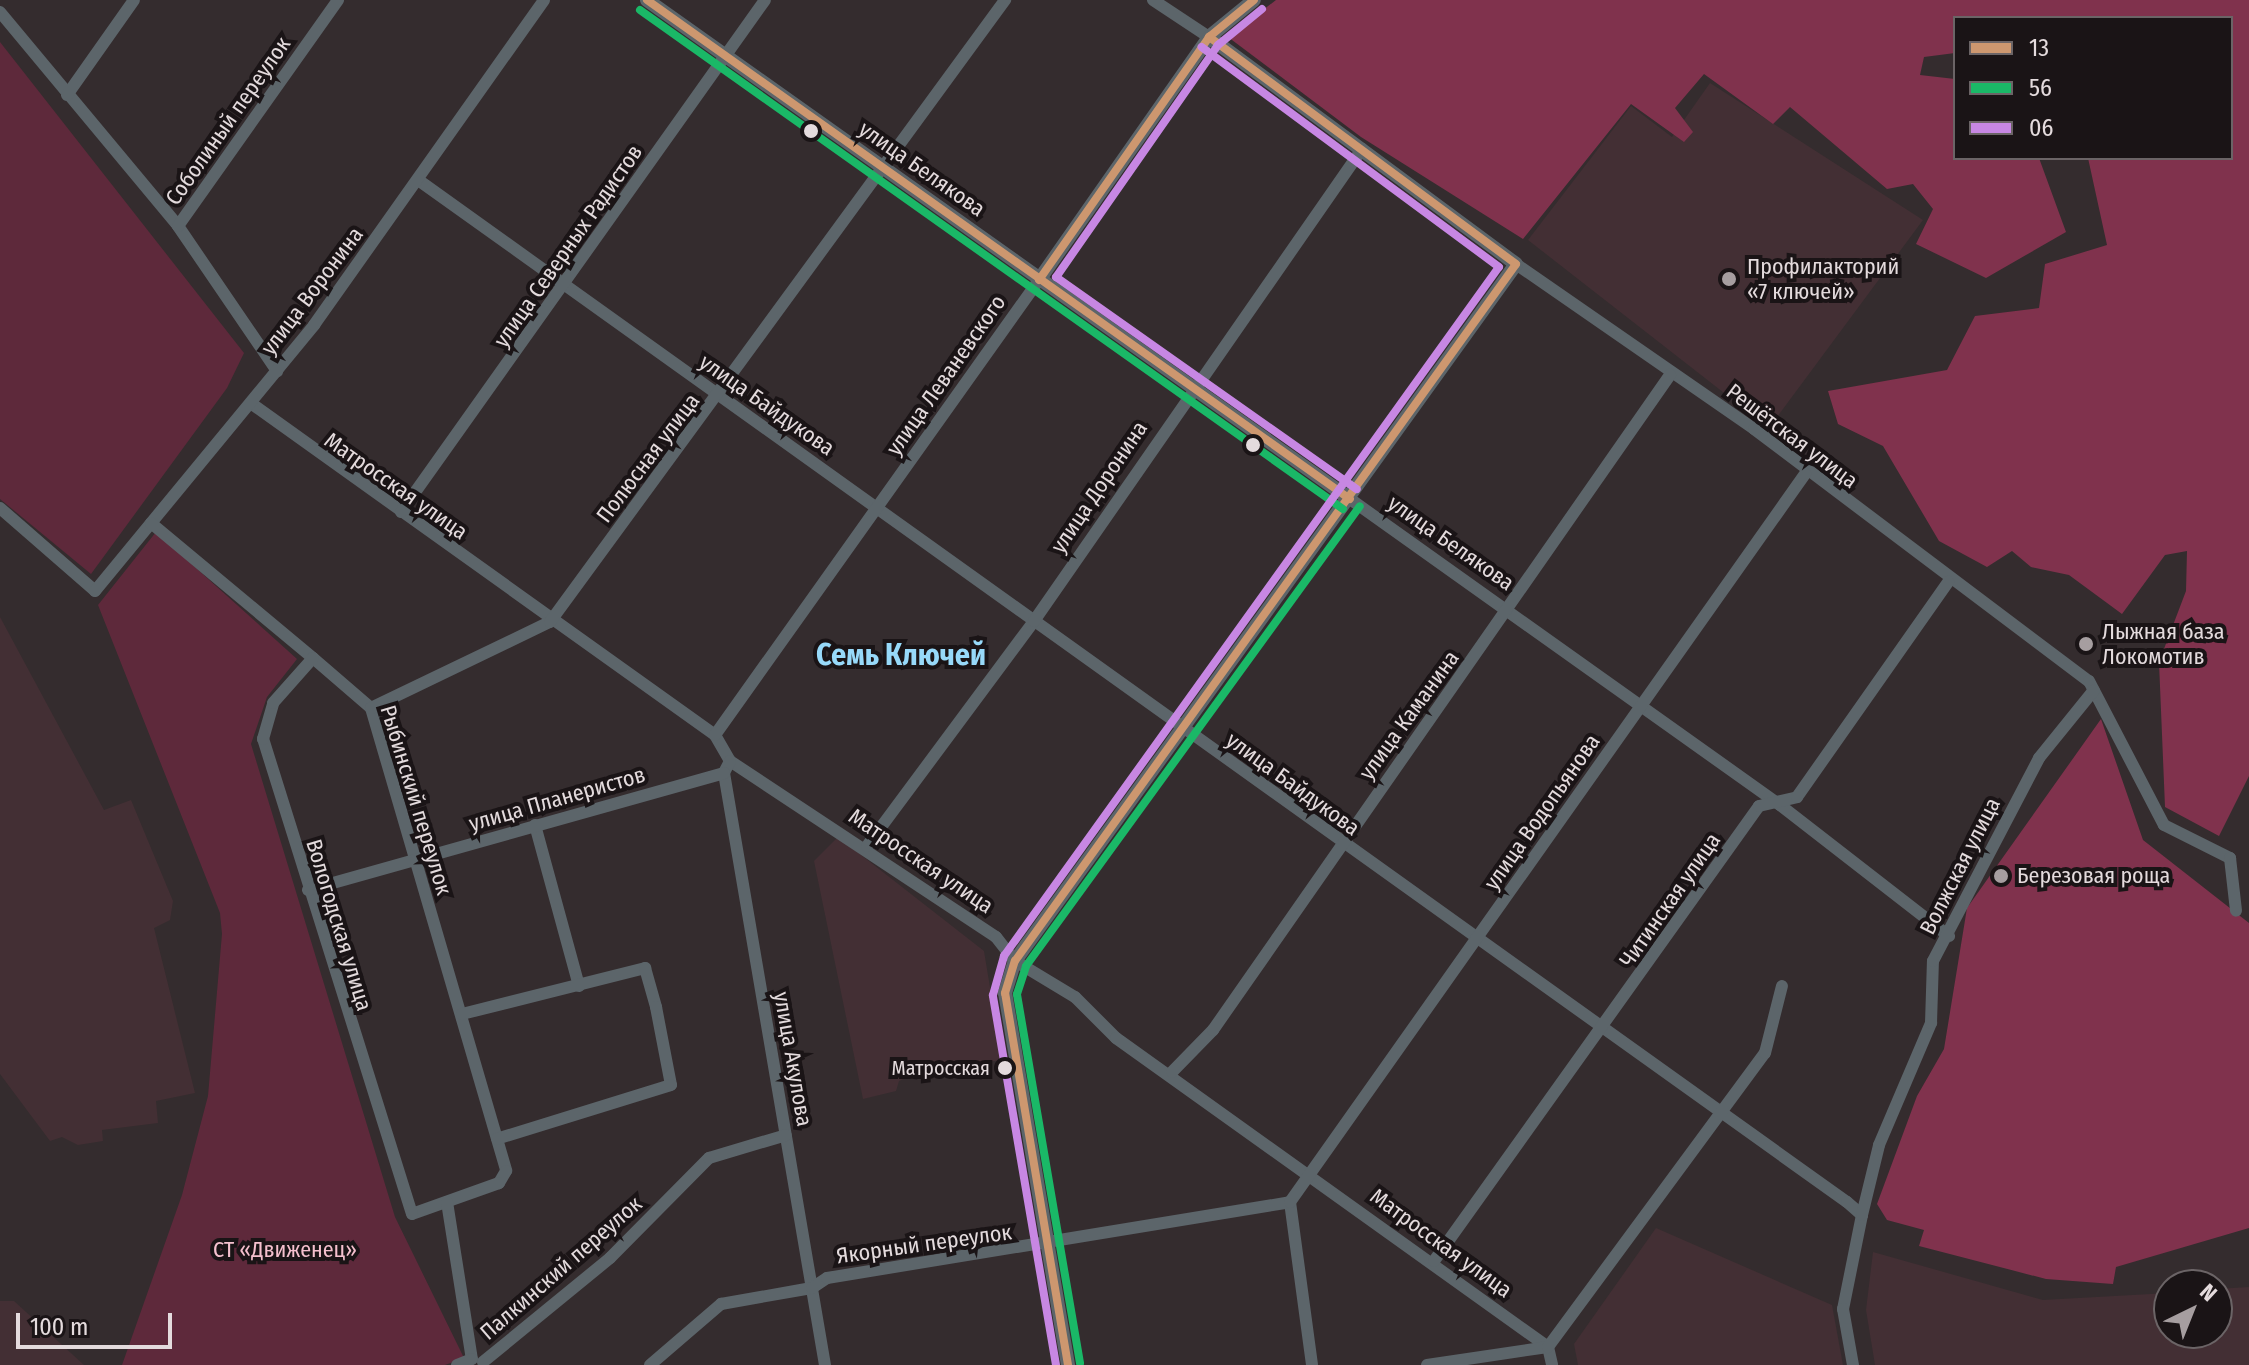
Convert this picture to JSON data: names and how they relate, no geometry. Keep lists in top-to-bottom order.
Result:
{
  "streets": {
    "street": [
      "Соболиный переулок",
      "улица Белякова",
      "улица Северных Радистов",
      "улица Воронина",
      "улица Леваневского",
      "улица Байдукова",
      "Решётская улица",
      "Полюсная улица",
      "Матросская улица",
      "улица Доронина",
      "улица Каманина",
      "улица Планеристов",
      "Рыбинский переулок",
      "улица Водопьянова",
      "Волжская улица",
      "Читинская улица",
      "Вологодская улица",
      "улица Акулова",
      "Якорный переулок",
      "Палкинский переулок"
    ]
  },
  "crossings": [
    ["улица Белякова", "улица Северных Радистов"],
    ["улица Белякова", "улица Леваневского"],
    ["улица Белякова", "Полюсная улица"],
    ["улица Белякова", "улица Доронина"],
    ["улица Белякова", "улица Каманина"],
    ["улица Белякова", "улица Водопьянова"],
    ["улица Белякова", "Волжская улица"],
    ["улица Белякова", "Читинская улица"],
    ["улица Северных Радистов", "улица Байдукова"],
    ["улица Северных Радистов", "Матросская улица"],
    ["улица Воронина", "улица Байдукова"],
    ["улица Воронина", "Матросская улица"],
    ["улица Воронина", "Рыбинский переулок"],
    ["улица Леваневского", "улица Байдукова"],
    ["улица Леваневского", "Решётская улица"],
    ["улица Леваневского", "Матросская улица"],
    ["улица Байдукова", "Полюсная улица"],
    ["улица Байдукова", "улица Доронина"],
    ["улица Байдукова", "улица Каманина"],
    ["улица Байдукова", "улица Водопьянова"],
    ["улица Байдукова", "Волжская улица"],
    ["улица Байдукова", "Читинская улица"],
    ["Решётская улица", "улица Доронина"],
    ["Решётская улица", "улица Каманина"],
    ["Решётская улица", "улица Водопьянова"],
    ["Решётская улица", "Волжская улица"],
    ["Решётская улица", "Читинская улица"],
    ["Полюсная улица", "Матросская улица"],
    ["Полюсная улица", "Рыбинский переулок"],
    ["Матросская улица", "улица Доронина"],
    ["Матросская улица", "улица Каманина"],
    ["Матросская улица", "улица Планеристов"],
    ["Матросская улица", "улица Водопьянова"],
    ["Матросская улица", "Читинская улица"],
    ["Матросская улица", "улица Акулова"],
    ["улица Планеристов", "Рыбинский переулок"],
    ["улица Планеристов", "Вологодская улица"],
    ["улица Планеристов", "улица Акулова"],
    ["Рыбинский переулок", "Вологодская улица"],
    ["улица Акулова", "Якорный переулок"],
    ["улица Акулова", "Палкинский переулок"]
  ],
  "districts": ["Семь Ключей"],
  "parks": ["СТ «Движенец»"],
  "places": [
    "Профилакторий «7 ключей»",
    "Лыжная база Локомотив",
    "Березовая роща",
    "Матросская"
  ],
  "lines": ["transit line 13", "transit line 06", "transit line 56"],
  "legend": ["13", "56", "06"],
  "scale_bar": "100 m",
  "north": "top right"
}
